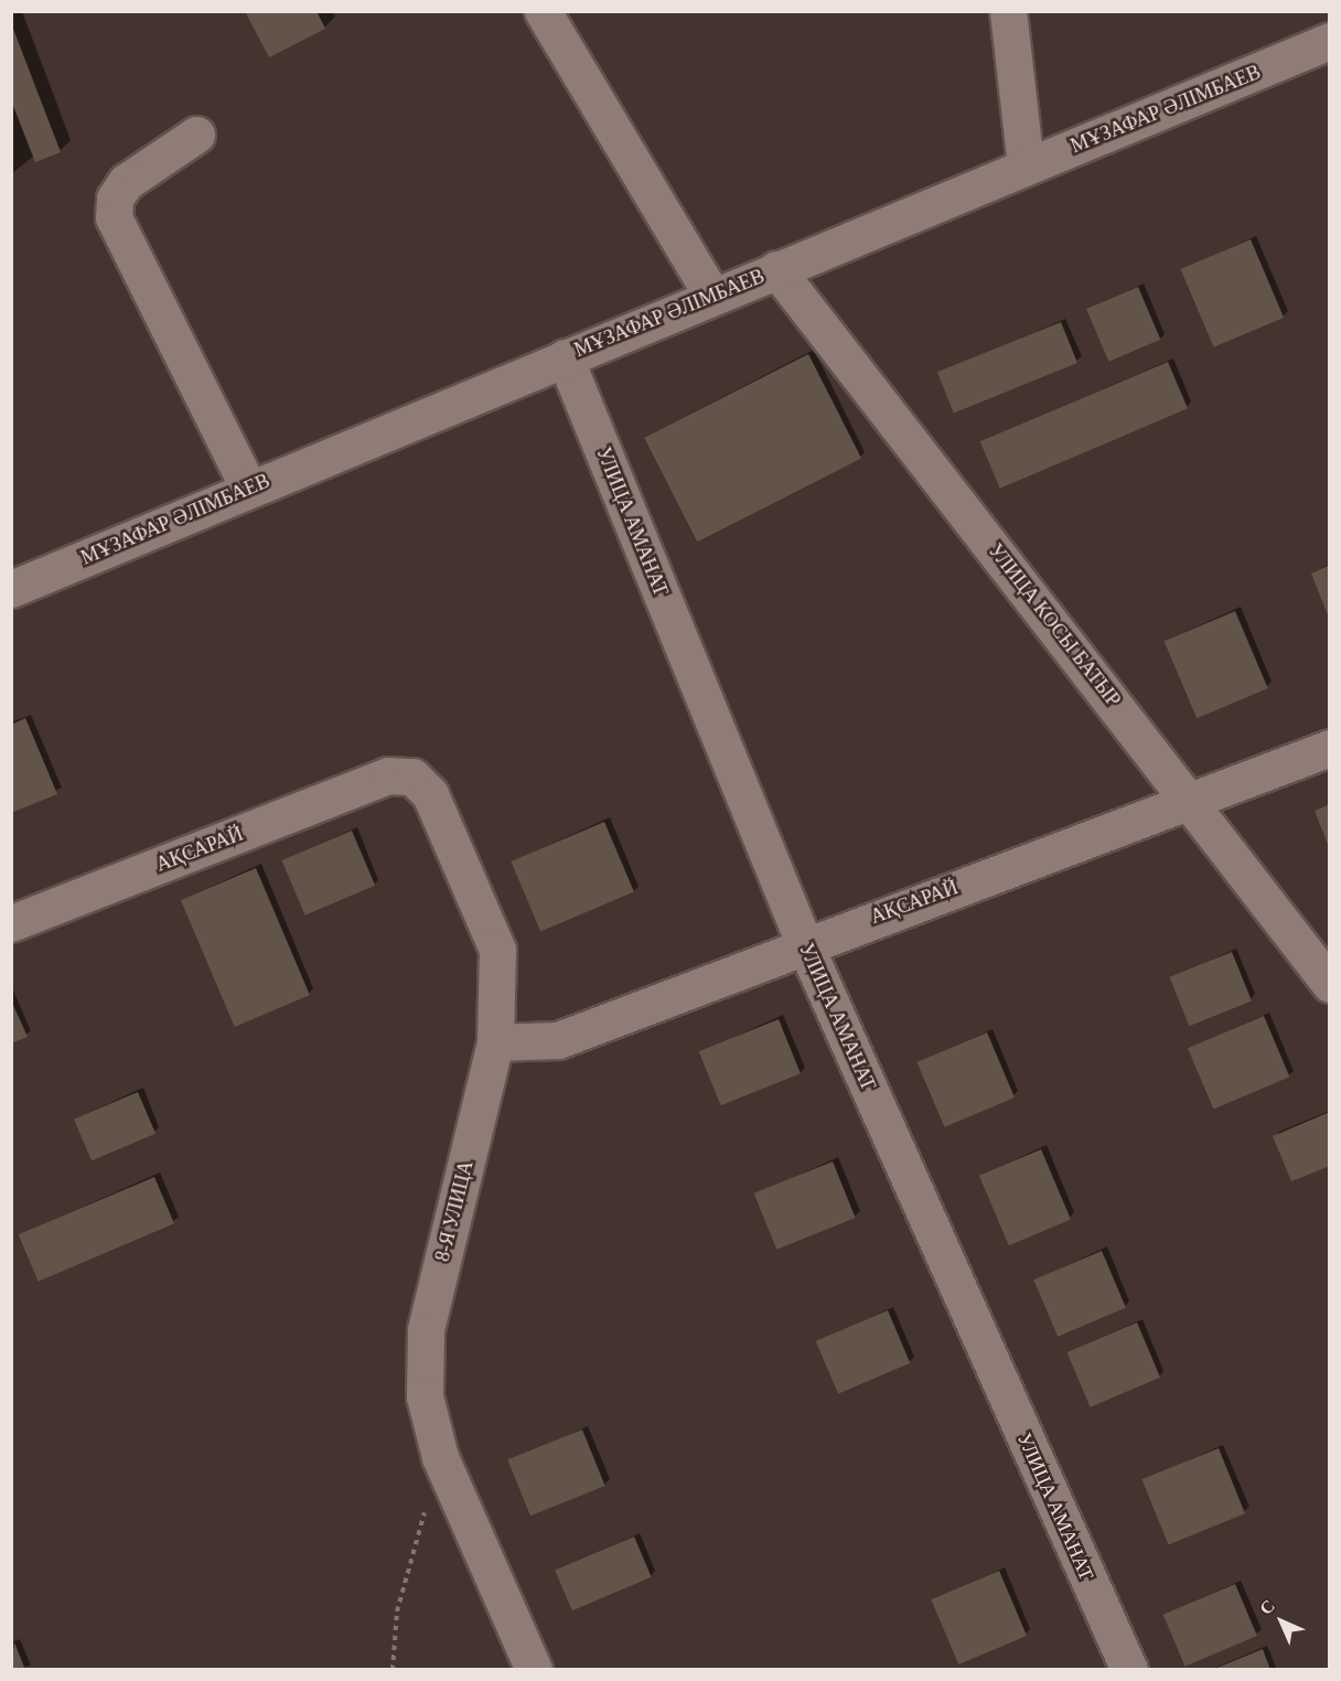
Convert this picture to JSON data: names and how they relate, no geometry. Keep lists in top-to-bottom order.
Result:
{
  "streets": {
    "street": [
      "МҰЗАФАР ӘЛІМБАЕВ",
      "УЛИЦА АМАНАТ",
      "УЛИЦА КОСЫ БАТЫР",
      "АҚСАРАЙ",
      "8-Я УЛИЦА"
    ]
  },
  "crossings": [
    ["МҰЗАФАР ӘЛІМБАЕВ", "УЛИЦА АМАНАТ"],
    ["МҰЗАФАР ӘЛІМБАЕВ", "УЛИЦА КОСЫ БАТЫР"],
    ["УЛИЦА АМАНАТ", "АҚСАРАЙ"],
    ["УЛИЦА КОСЫ БАТЫР", "АҚСАРАЙ"],
    ["АҚСАРАЙ", "8-Я УЛИЦА"]
  ],
  "north": "top left"
}
